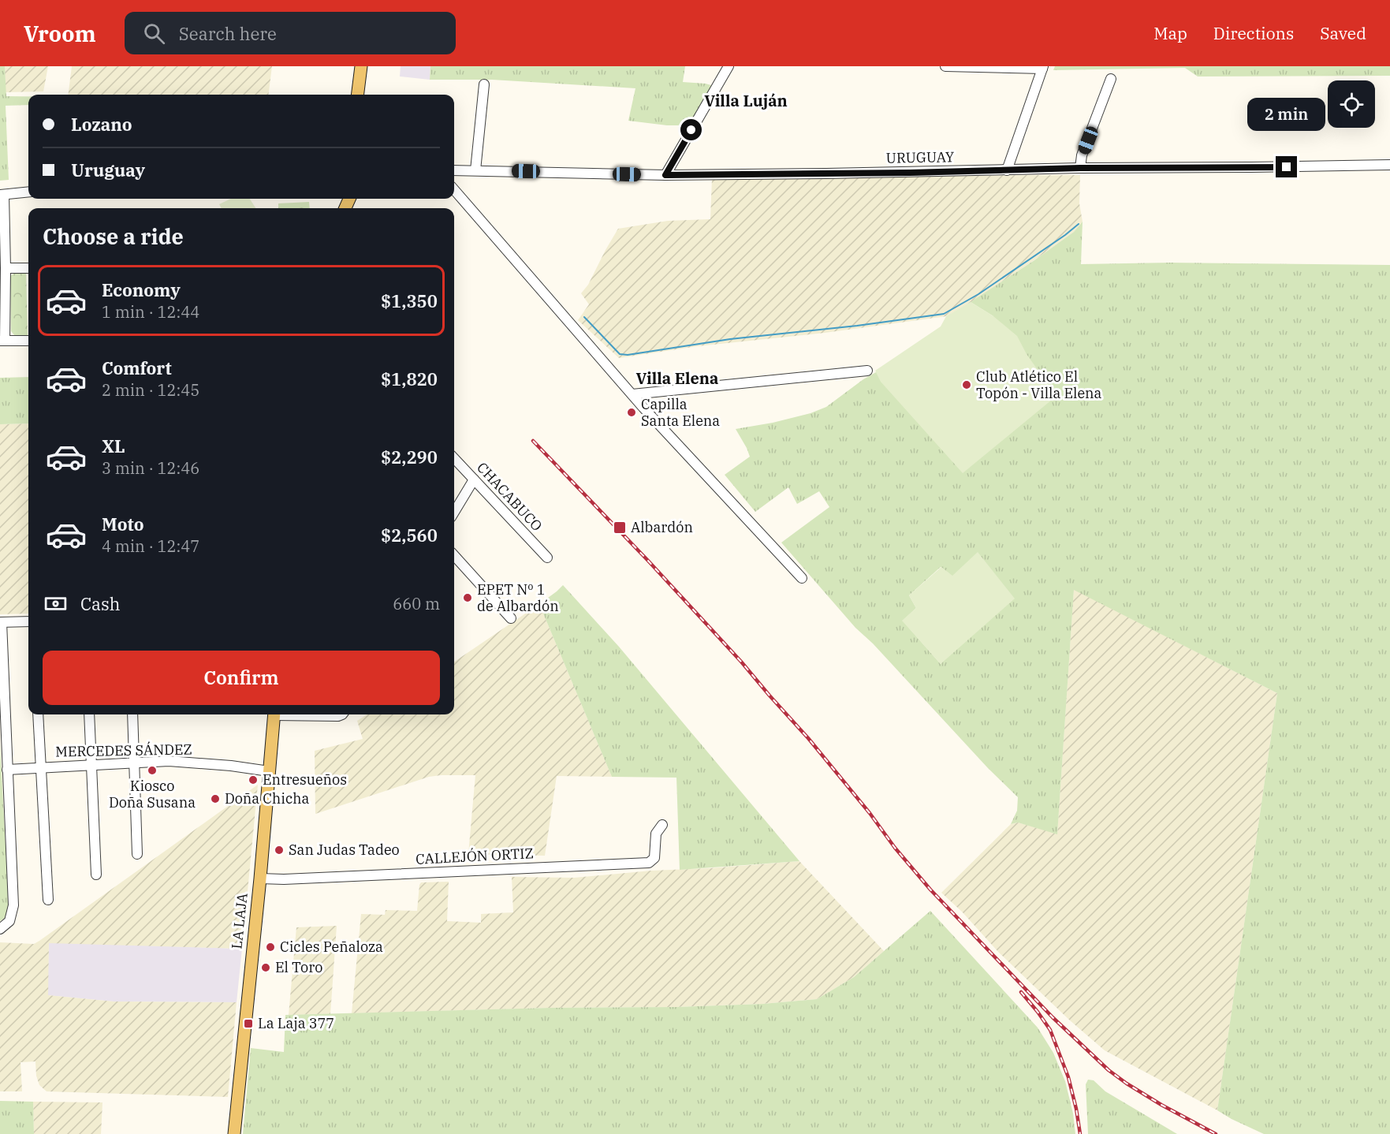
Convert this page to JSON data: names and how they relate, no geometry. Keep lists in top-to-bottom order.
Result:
{
  "streets": {
    "main road": ["LA LAJA"],
    "street": [
      "URUGUAY",
      "CHACABUCO",
      "MERCEDES SÁNDEZ",
      "CALLEJÓN ORTIZ"
    ]
  },
  "crossings": [
    ["MERCEDES SÁNDEZ", "LA LAJA"],
    ["CALLEJÓN ORTIZ", "LA LAJA"]
  ],
  "districts": ["Villa Luján", "Villa Elena"],
  "places": {
    "other": [
      "Club Atlético El Topón - Villa Elena",
      "Capilla Santa Elena",
      "EPET Nº 1 de Albardón",
      "Kiosco Doña Susana",
      "Entresueños",
      "Doña Chicha",
      "San Judas Tadeo",
      "Cicles Peñaloza",
      "El Toro"
    ],
    "transit": ["Albardón", "La Laja 377"]
  },
  "page": {
    "header": "Vroom",
    "search": "Search here",
    "nav": ["Map", "Directions", "Saved"],
    "banner": ["Lozano", "Uruguay"],
    "bubble": "2 min",
    "heading": "Choose a ride",
    "list": [
      {
        "name": "Economy",
        "note": "1 min · 12:44",
        "value": "$1,350"
      },
      {
        "name": "Comfort",
        "note": "2 min · 12:45",
        "value": "$1,820"
      },
      {
        "name": "XL",
        "note": "3 min · 12:46",
        "value": "$2,290"
      },
      {
        "name": "Moto",
        "note": "4 min · 12:47",
        "value": "$2,560"
      }
    ],
    "pay": ["Cash", "660 m"],
    "buttons": "Confirm"
  }
}
